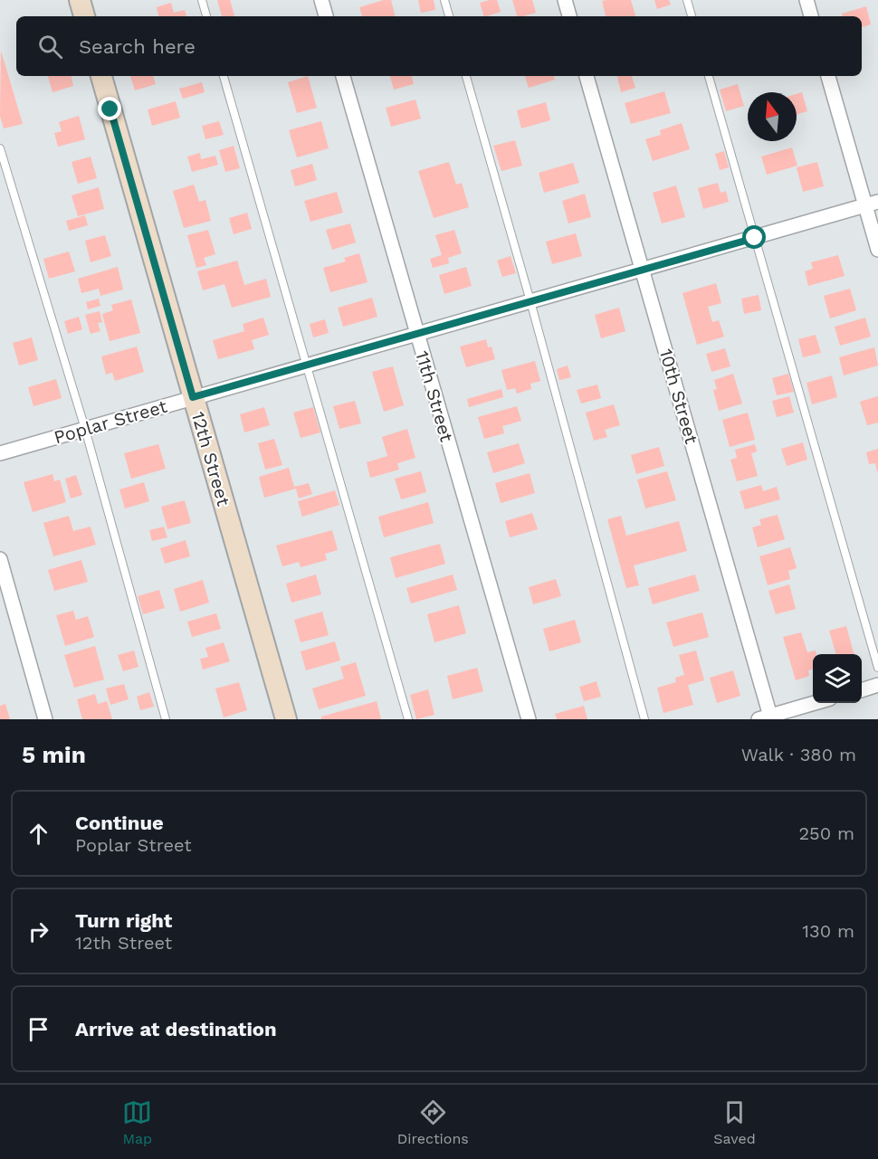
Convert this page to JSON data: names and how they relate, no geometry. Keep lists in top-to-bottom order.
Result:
{
  "streets": {
    "street": [
      "11th Street",
      "10th Street",
      "Poplar Street",
      "12th Street"
    ]
  },
  "crossings": [
    ["11th Street", "Poplar Street"],
    ["10th Street", "Poplar Street"],
    ["Poplar Street", "12th Street"]
  ],
  "north": "top",
  "page": {
    "search": "Search here",
    "heading": ["5 min", "Walk · 380 m"],
    "list": [
      ["Continue", "Poplar Street", "250 m"],
      ["Turn right", "12th Street", "130 m"],
      "Arrive at destination"
    ],
    "nav": ["Map", "Directions", "Saved"]
  }
}
